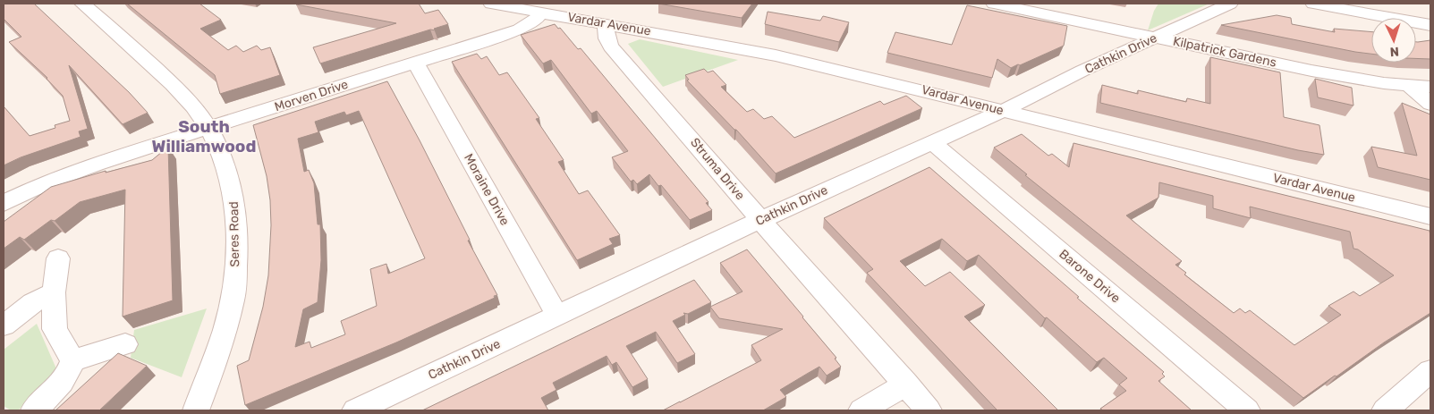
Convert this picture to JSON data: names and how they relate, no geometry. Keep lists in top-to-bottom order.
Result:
{
  "streets": {
    "street": [
      "Vardar Avenue",
      "Kilpatrick Gardens",
      "Cathkin Drive",
      "Morven Drive",
      "Struma Drive",
      "Moraine Drive",
      "Seres Road",
      "Barone Drive"
    ]
  },
  "crossings": [
    ["Vardar Avenue", "Cathkin Drive"],
    ["Vardar Avenue", "Morven Drive"],
    ["Vardar Avenue", "Struma Drive"],
    ["Kilpatrick Gardens", "Cathkin Drive"],
    ["Cathkin Drive", "Struma Drive"],
    ["Cathkin Drive", "Moraine Drive"],
    ["Cathkin Drive", "Barone Drive"],
    ["Morven Drive", "Moraine Drive"],
    ["Morven Drive", "Seres Road"]
  ],
  "districts": ["South Williamwood"],
  "north": "bottom"
}
